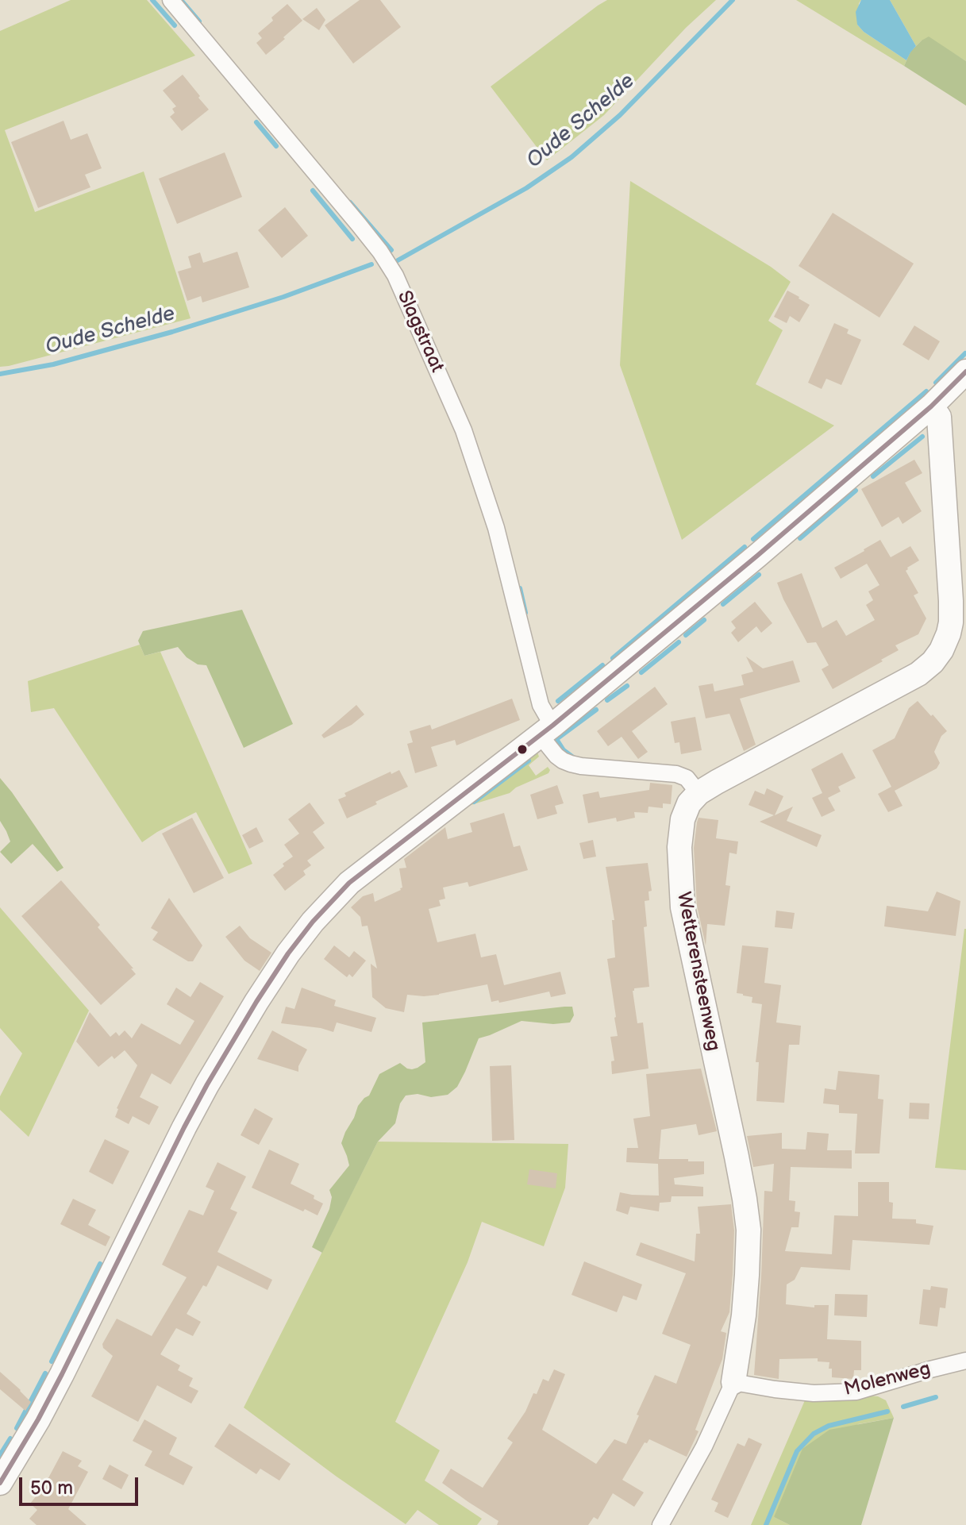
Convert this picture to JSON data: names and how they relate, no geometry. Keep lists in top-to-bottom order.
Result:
{
  "streets": {
    "street": ["Slagstraat", "Wetterensteenweg", "Molenweg"]
  },
  "crossings": [
    ["Slagstraat", "Wetterensteenweg"],
    ["Wetterensteenweg", "Molenweg"]
  ],
  "water": ["Oude Schelde"],
  "scale_bar": "50 m"
}
